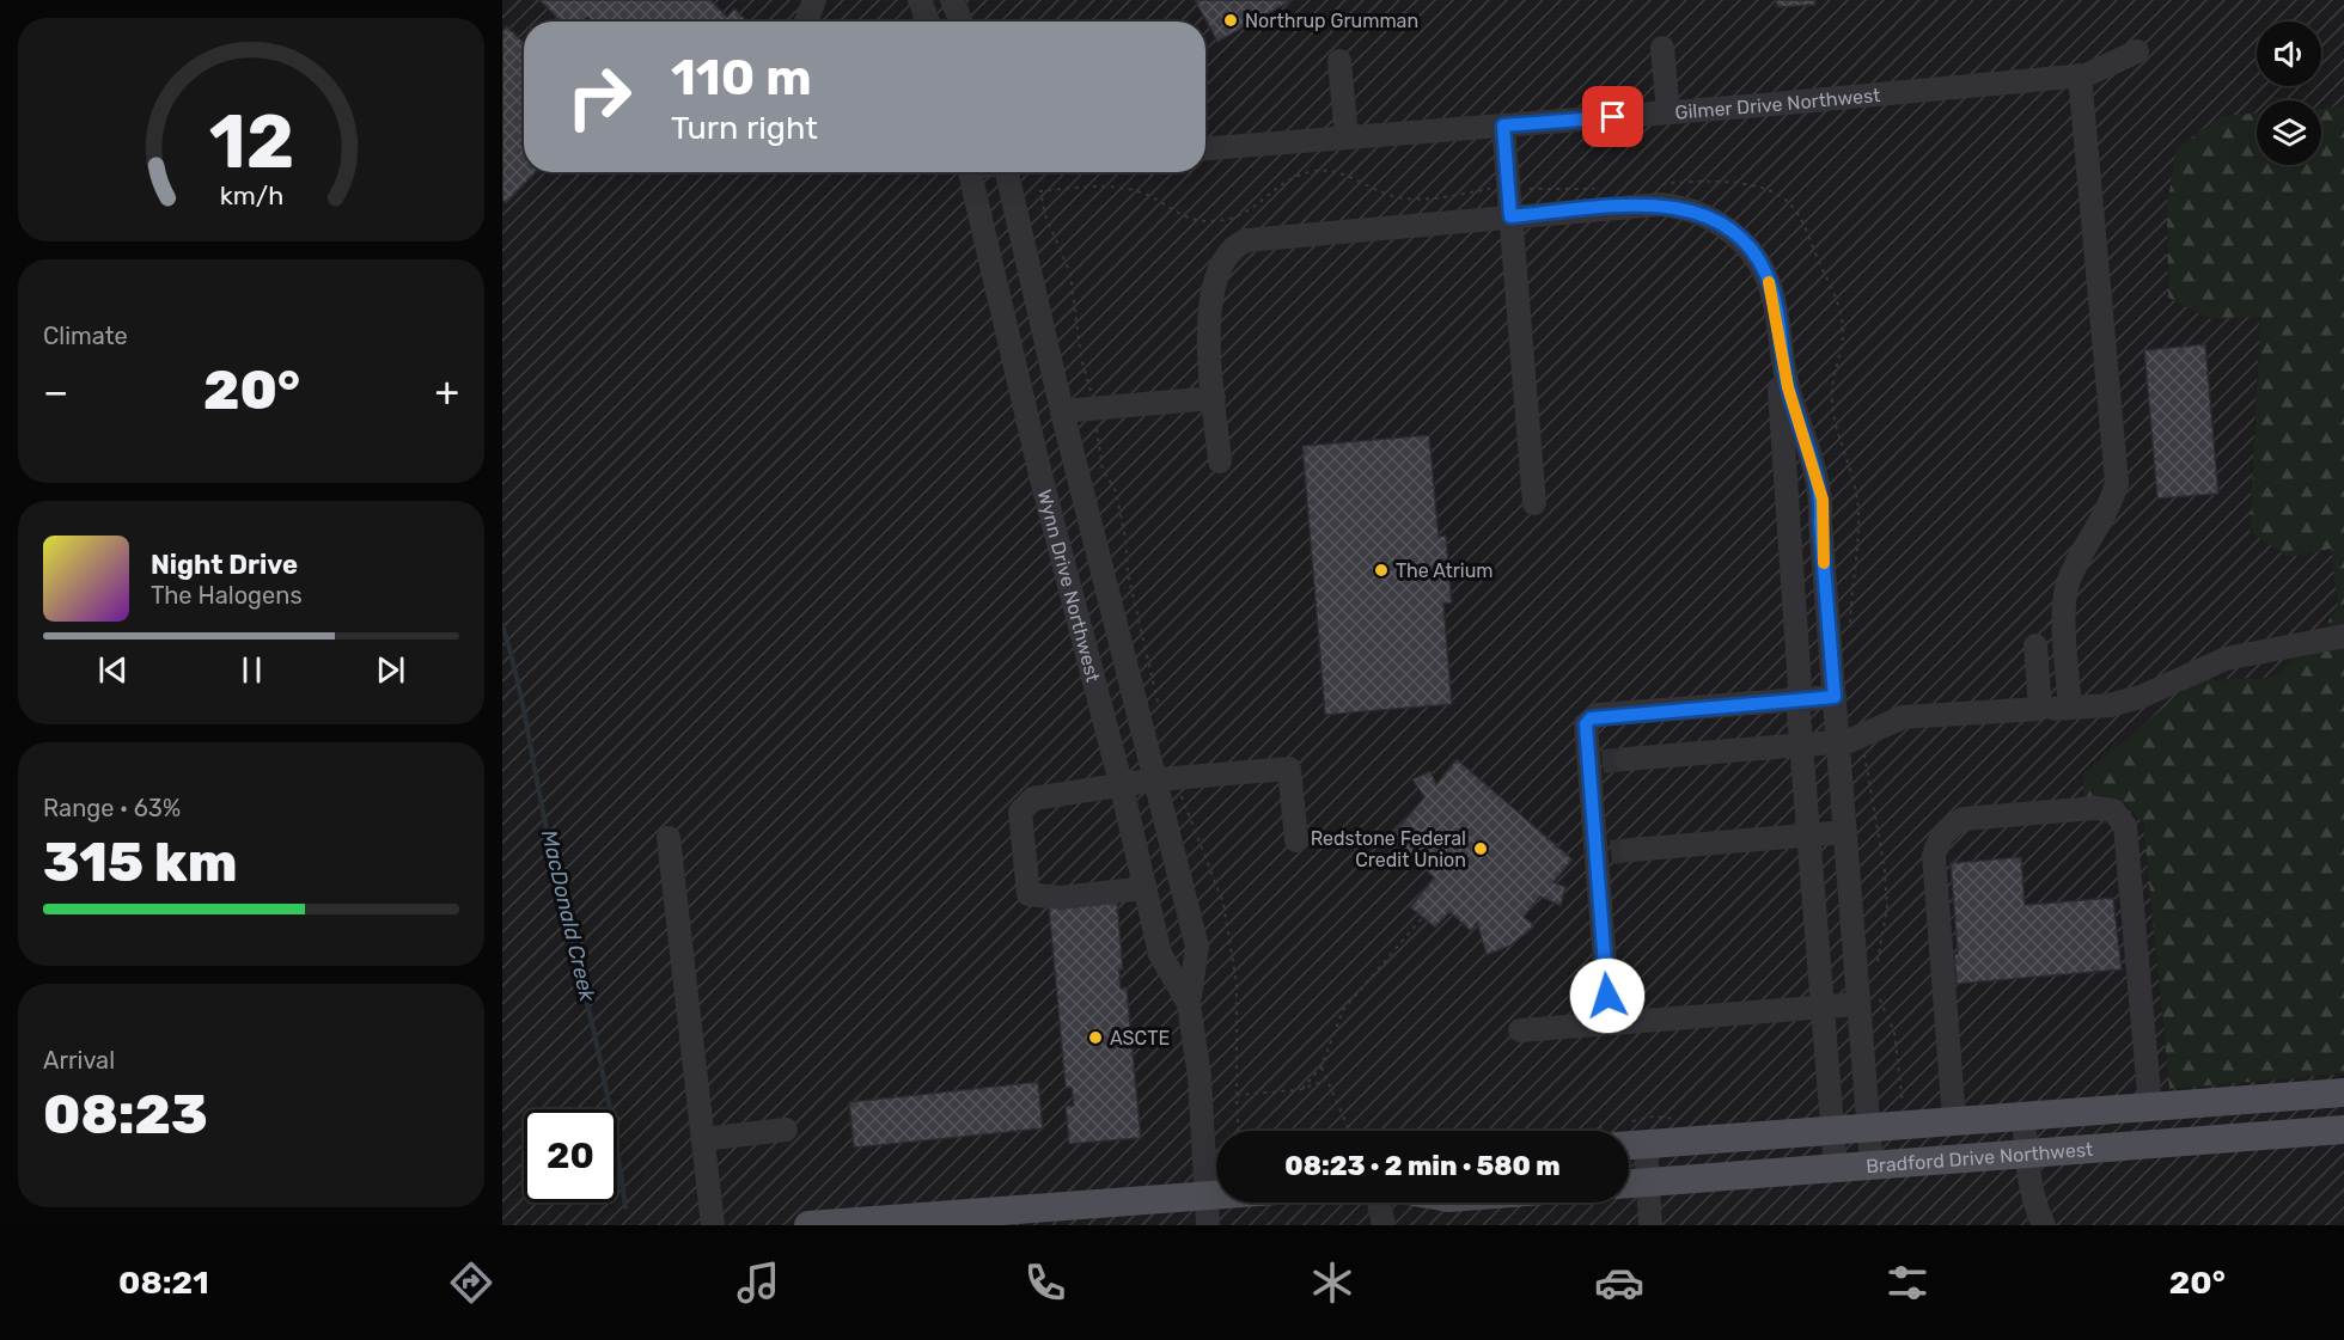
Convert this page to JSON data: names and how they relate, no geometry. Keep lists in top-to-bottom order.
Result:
{
  "streets": {
    "main road": ["Bradford Drive Northwest"],
    "street": ["Gilmer Drive Northwest", "Wynn Drive Northwest"]
  },
  "water": ["MacDonald Creek"],
  "places": [
    "Northrup Grumman",
    "The Atrium",
    "Redstone Federal Credit Union",
    "ASCTE"
  ],
  "page": {
    "turn": ["110 m", "Turn right"],
    "tile": [
      "Climate",
      ["Range · 63%", "315 km"],
      ["Arrival", "08:23"]
    ],
    "heat": ["−", "20°", "+"],
    "song": ["Night Drive", "The Halogens"],
    "limit": "20",
    "trip": "08:23 · 2 min · 580 m",
    "tabs": ["08:21", "20°"],
    "gauge": ["12", "km/h"]
  }
}
